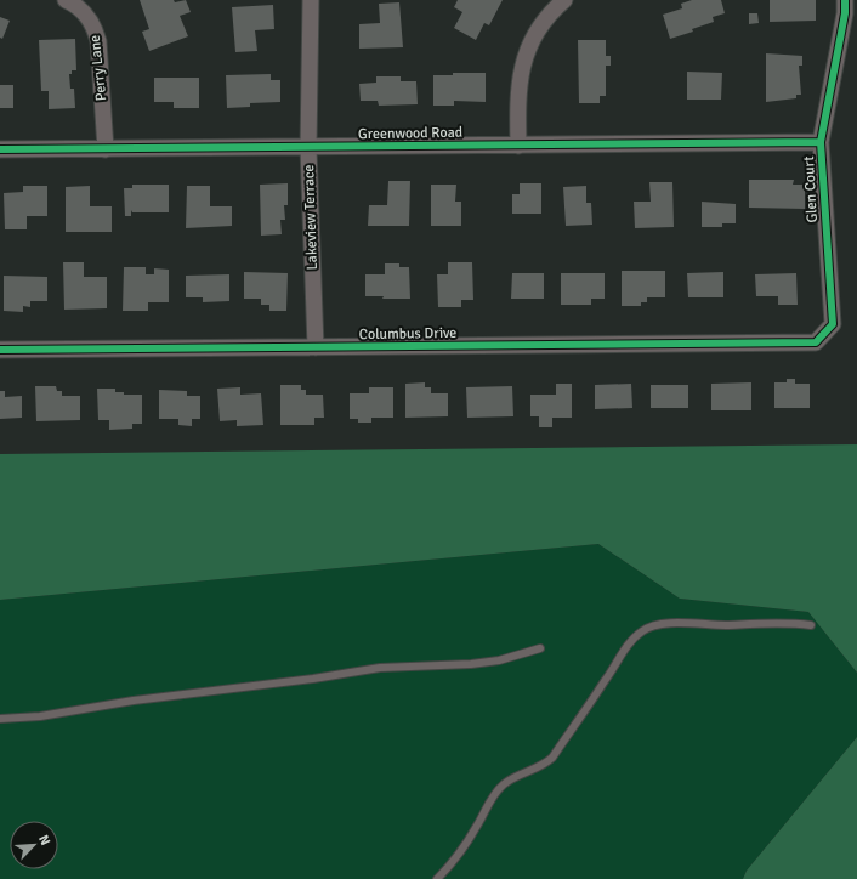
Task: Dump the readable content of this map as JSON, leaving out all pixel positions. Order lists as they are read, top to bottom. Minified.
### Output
{"streets":{"street":["Perry Lane","Greenwood Road","Glen Court","Lakeview Terrace","Columbus Drive"]},"crossings":[["Perry Lane","Greenwood Road"],["Greenwood Road","Glen Court"],["Greenwood Road","Lakeview Terrace"],["Glen Court","Columbus Drive"],["Lakeview Terrace","Columbus Drive"]],"north":"top right"}
